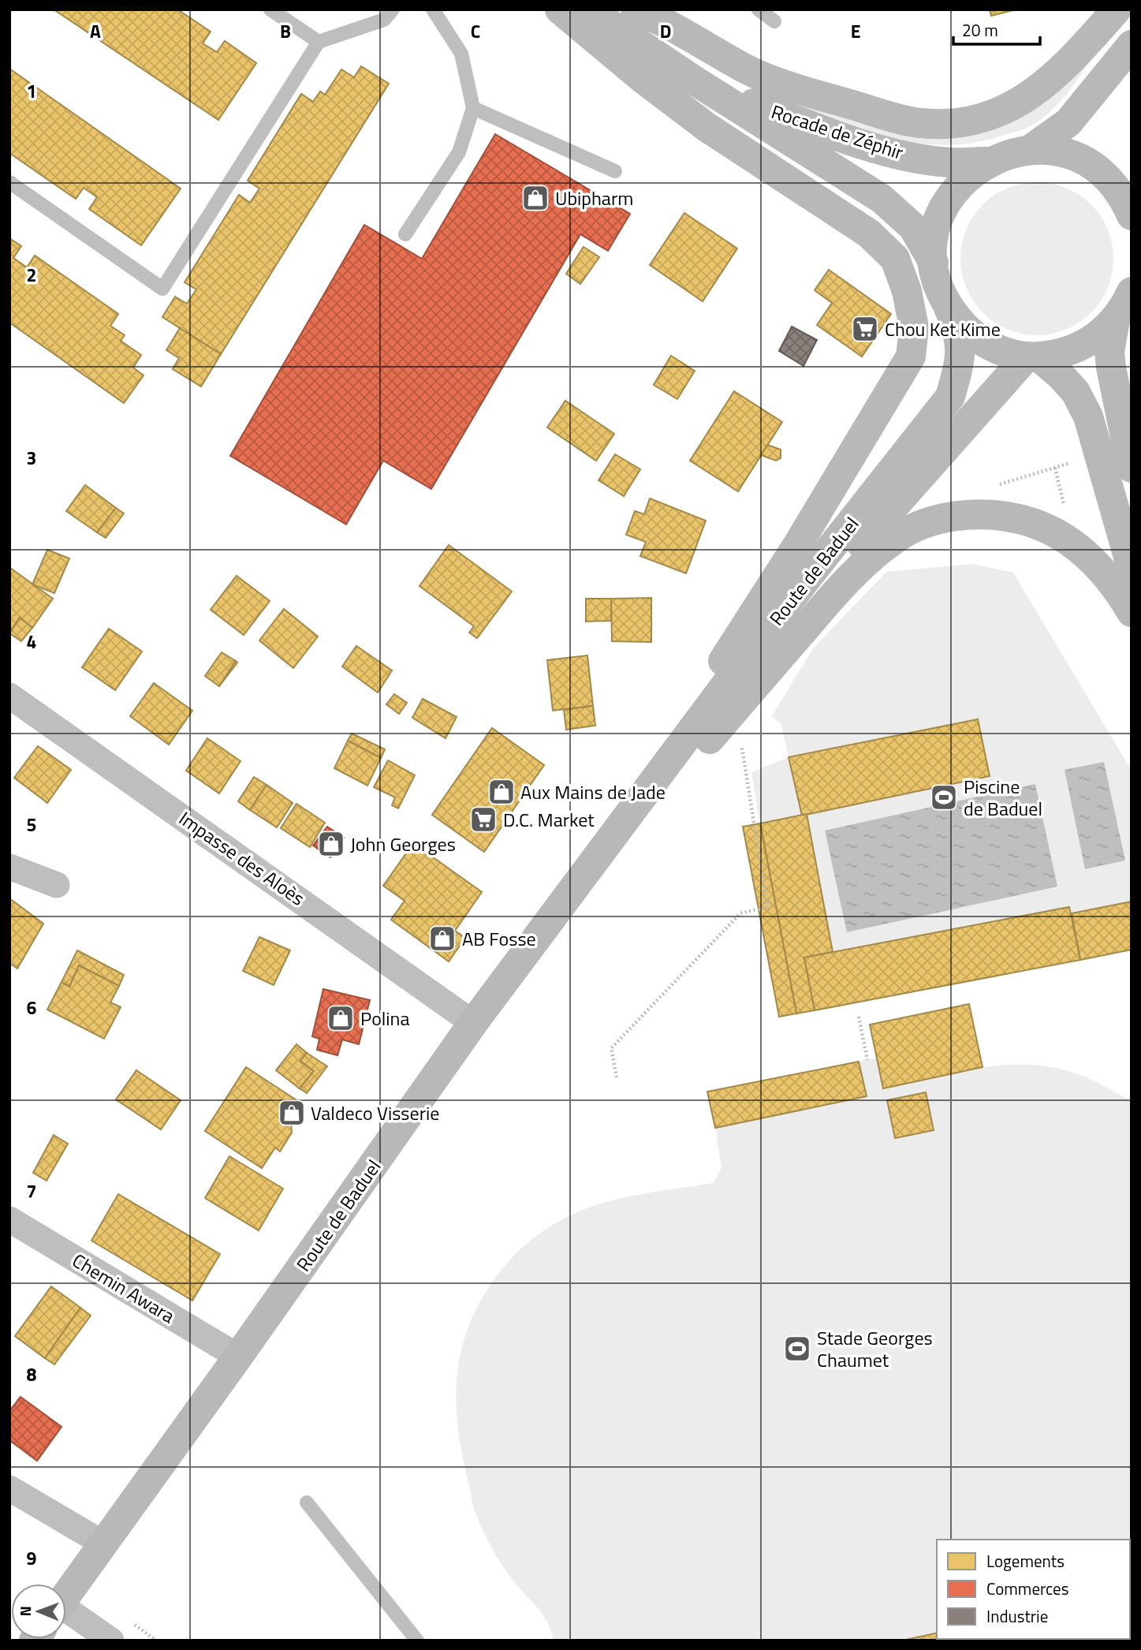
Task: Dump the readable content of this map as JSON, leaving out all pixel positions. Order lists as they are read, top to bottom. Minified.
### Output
{"streets":{"main road":["Rocade de Zéphir","Route de Baduel"],"street":["Impasse des Aloès","Chemin Awara"]},"crossings":[["Rocade de Zéphir","Route de Baduel"],["Route de Baduel","Impasse des Aloès"],["Route de Baduel","Chemin Awara"]],"places":{"shop":["Ubipharm","Aux Mains de Jade","John Georges","AB Fosse","Polina","Valdeco Visserie"],"supermarket":["Chou Ket Kime","D.C. Market"],"sports":["Piscine de Baduel","Stade Georges Chaumet"]},"legend":["Logements","Commerces","Industrie"],"scale_bar":"20 m","north":"left","grid":{"columns":["A","B","C","D","E"],"rows":["1","2","3","4","5","6","7","8","9"]}}
